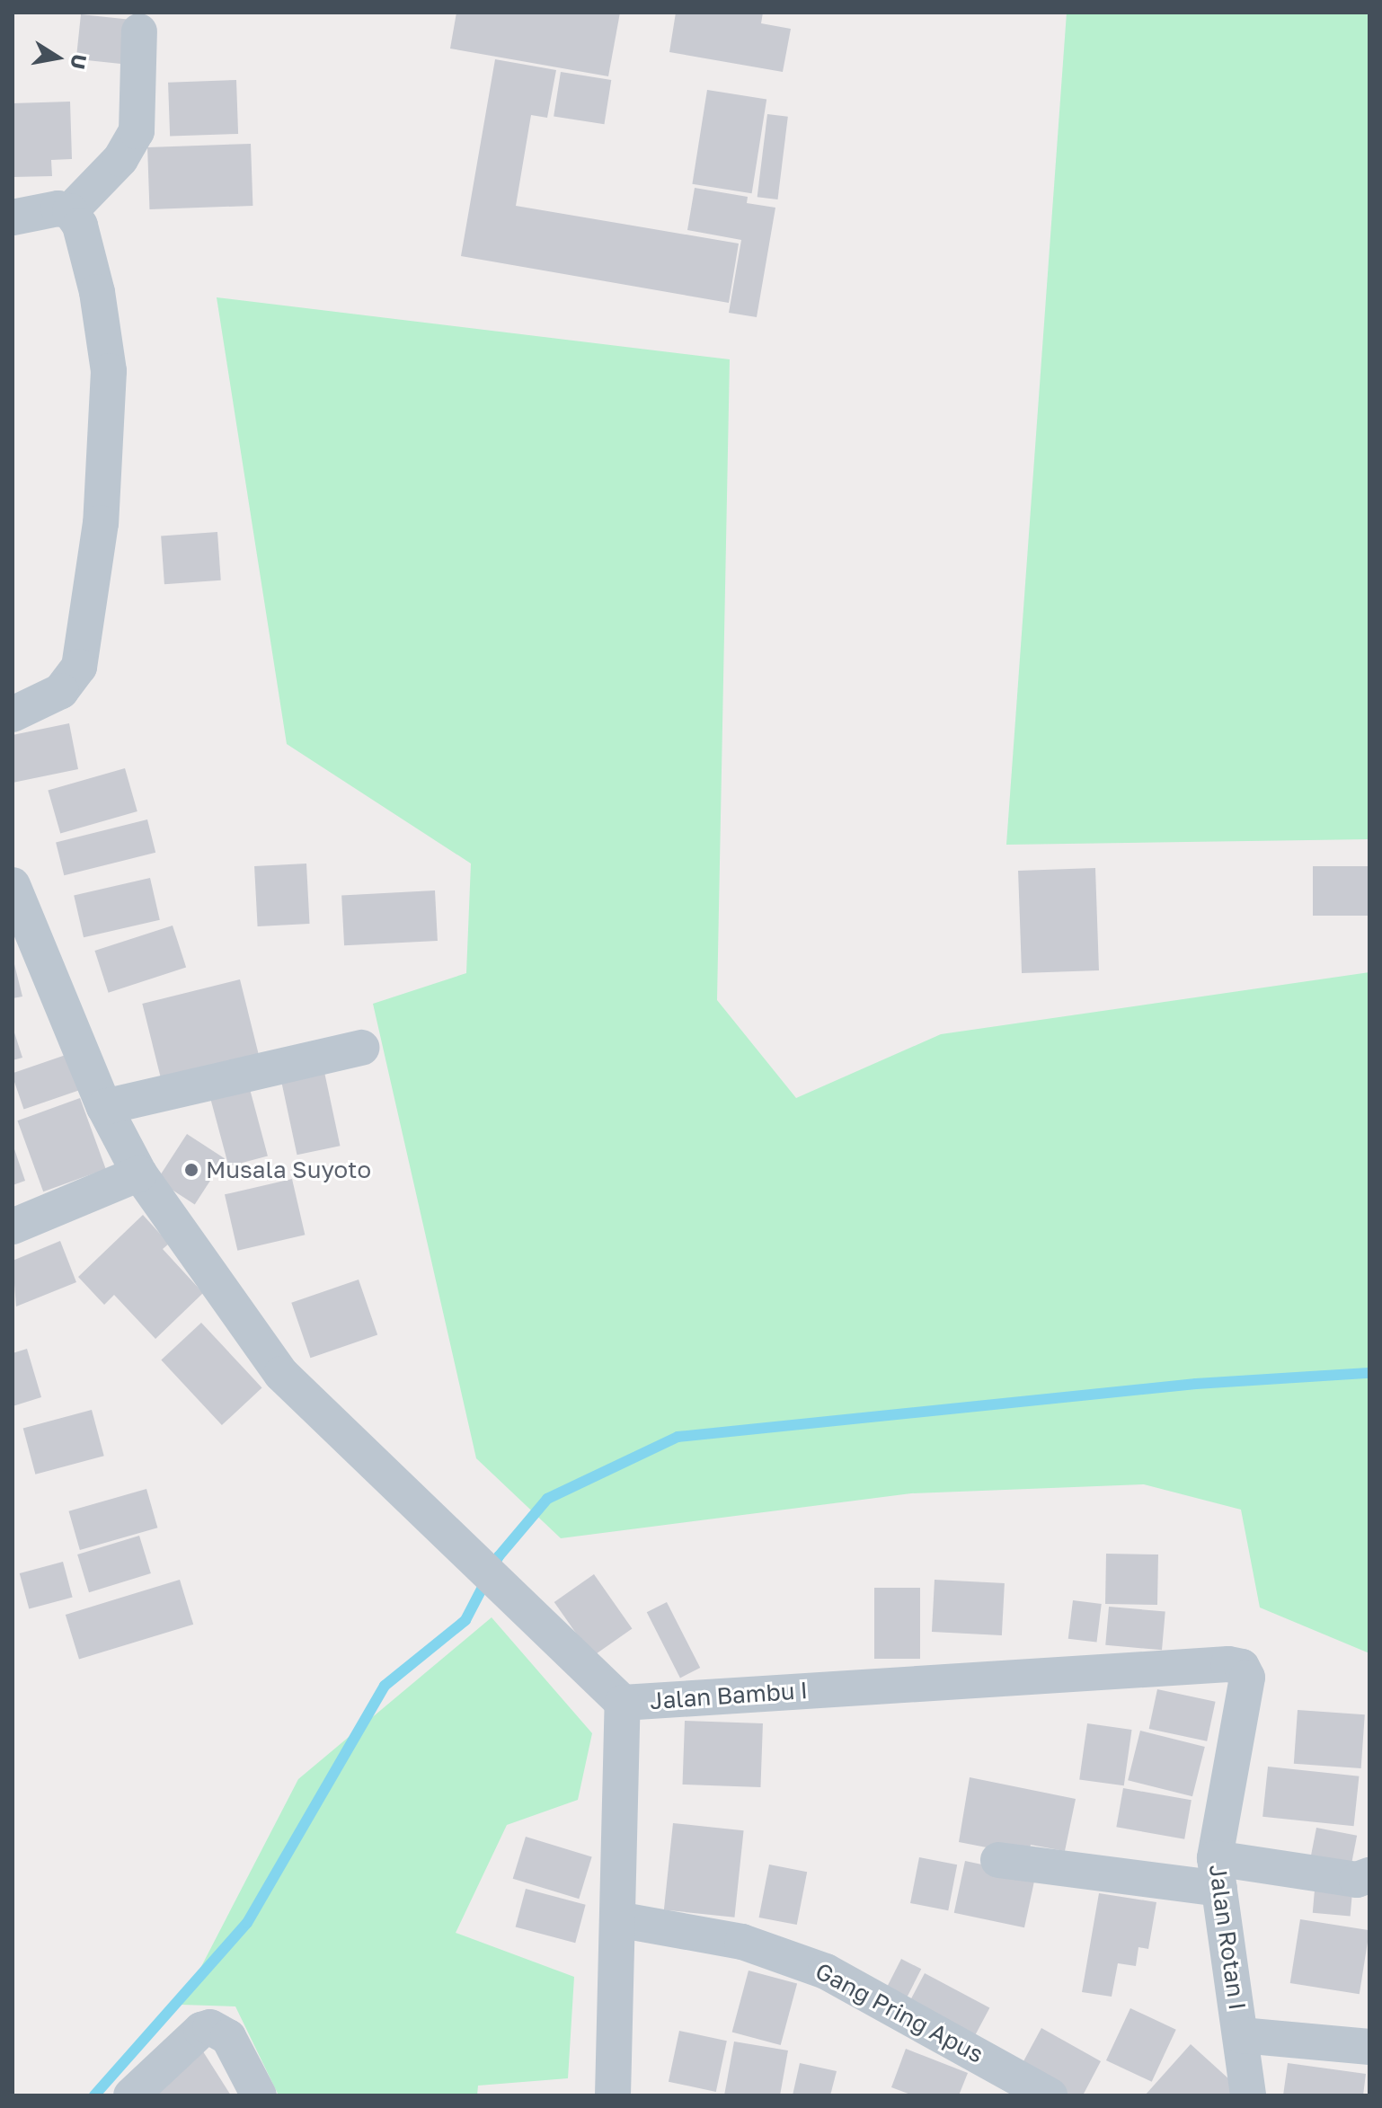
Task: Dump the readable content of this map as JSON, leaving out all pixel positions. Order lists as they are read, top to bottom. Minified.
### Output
{"streets":{"street":["Jalan Bambu I","Jalan Rotan I","Gang Pring Apus"]},"crossings":[["Jalan Bambu I","Jalan Rotan I"],["Jalan Bambu I","Gang Pring Apus"]],"places":["Musala Suyoto"],"north":"right"}
